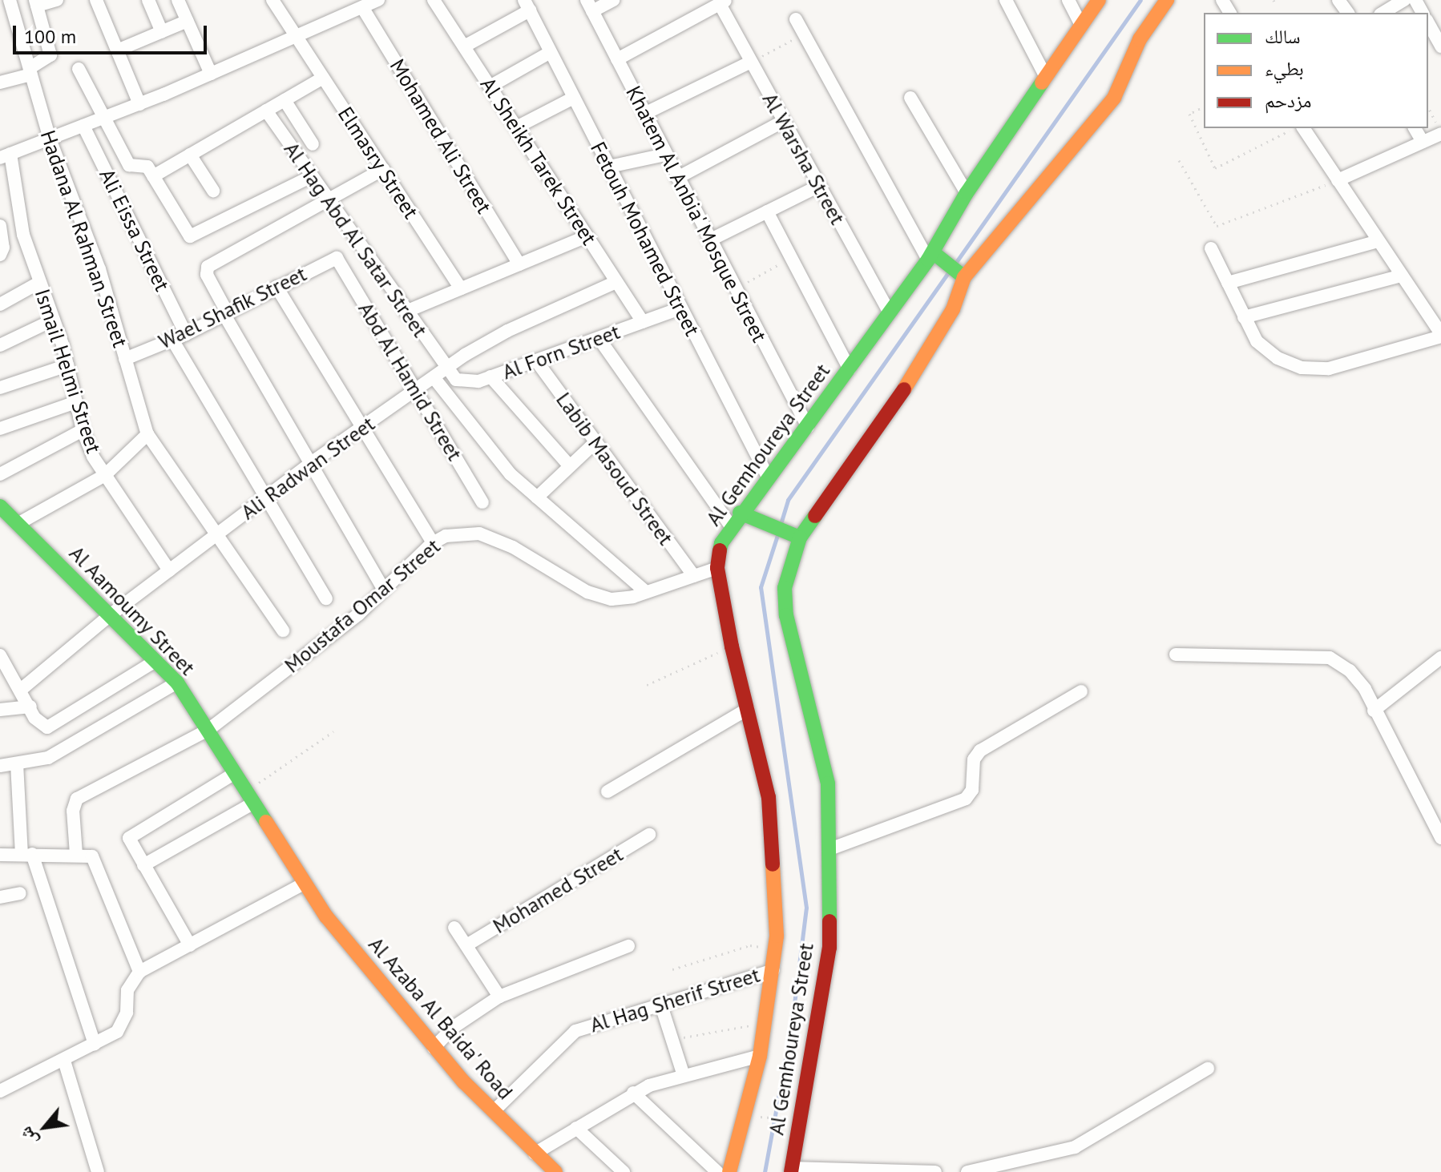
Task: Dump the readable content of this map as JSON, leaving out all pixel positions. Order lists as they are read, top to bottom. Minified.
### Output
{"streets":{"street":["Mohamed Ali Street","Al Warsha Street","Al Sheikh Tarek Street","Elmasry Street","Khatem Al Anbia' Mosque Street","Ali Eissa Street","Hadana Al Rahman Street","Fetouh Mohamed Street","Al Hag Abd Al Satar Street","Wael Shafik Street","Al Forn Street","Ismail Helmi Street","Abd Al Hamid Street","Al Gemhoureya Street","Ali Radwan Street","Labib Masoud Street","Moustafa Omar Street","Al Aamoumy Street","Mohamed Street","Al Hag Sherif Street","Al Azaba Al Baida' Road"]},"crossings":[["Mohamed Ali Street","Abd Al Hamid Street"],["Al Warsha Street","Al Gemhoureya Street"],["Al Sheikh Tarek Street","Al Forn Street"],["Al Sheikh Tarek Street","Abd Al Hamid Street"],["Al Sheikh Tarek Street","Ali Radwan Street"],["Elmasry Street","Abd Al Hamid Street"],["Khatem Al Anbia' Mosque Street","Al Gemhoureya Street"],["Ali Eissa Street","Wael Shafik Street"],["Hadana Al Rahman Street","Wael Shafik Street"],["Hadana Al Rahman Street","Ali Radwan Street"],["Fetouh Mohamed Street","Al Forn Street"],["Fetouh Mohamed Street","Al Gemhoureya Street"],["Al Hag Abd Al Satar Street","Al Forn Street"],["Al Hag Abd Al Satar Street","Abd Al Hamid Street"],["Al Hag Abd Al Satar Street","Ali Radwan Street"],["Al Hag Abd Al Satar Street","Moustafa Omar Street"],["Wael Shafik Street","Abd Al Hamid Street"],["Al Forn Street","Ali Radwan Street"],["Al Forn Street","Labib Masoud Street"],["Ismail Helmi Street","Ali Radwan Street"],["Abd Al Hamid Street","Ali Radwan Street"],["Al Gemhoureya Street","Moustafa Omar Street"],["Al Gemhoureya Street","Al Hag Sherif Street"],["Ali Radwan Street","Al Aamoumy Street"],["Labib Masoud Street","Moustafa Omar Street"],["Moustafa Omar Street","Al Aamoumy Street"],["Al Aamoumy Street","Al Azaba Al Baida' Road"],["Al Hag Sherif Street","Al Azaba Al Baida' Road"]],"legend":["سالك","بطيء","مزدحم"],"scale_bar":"100 m","north":"bottom left"}
